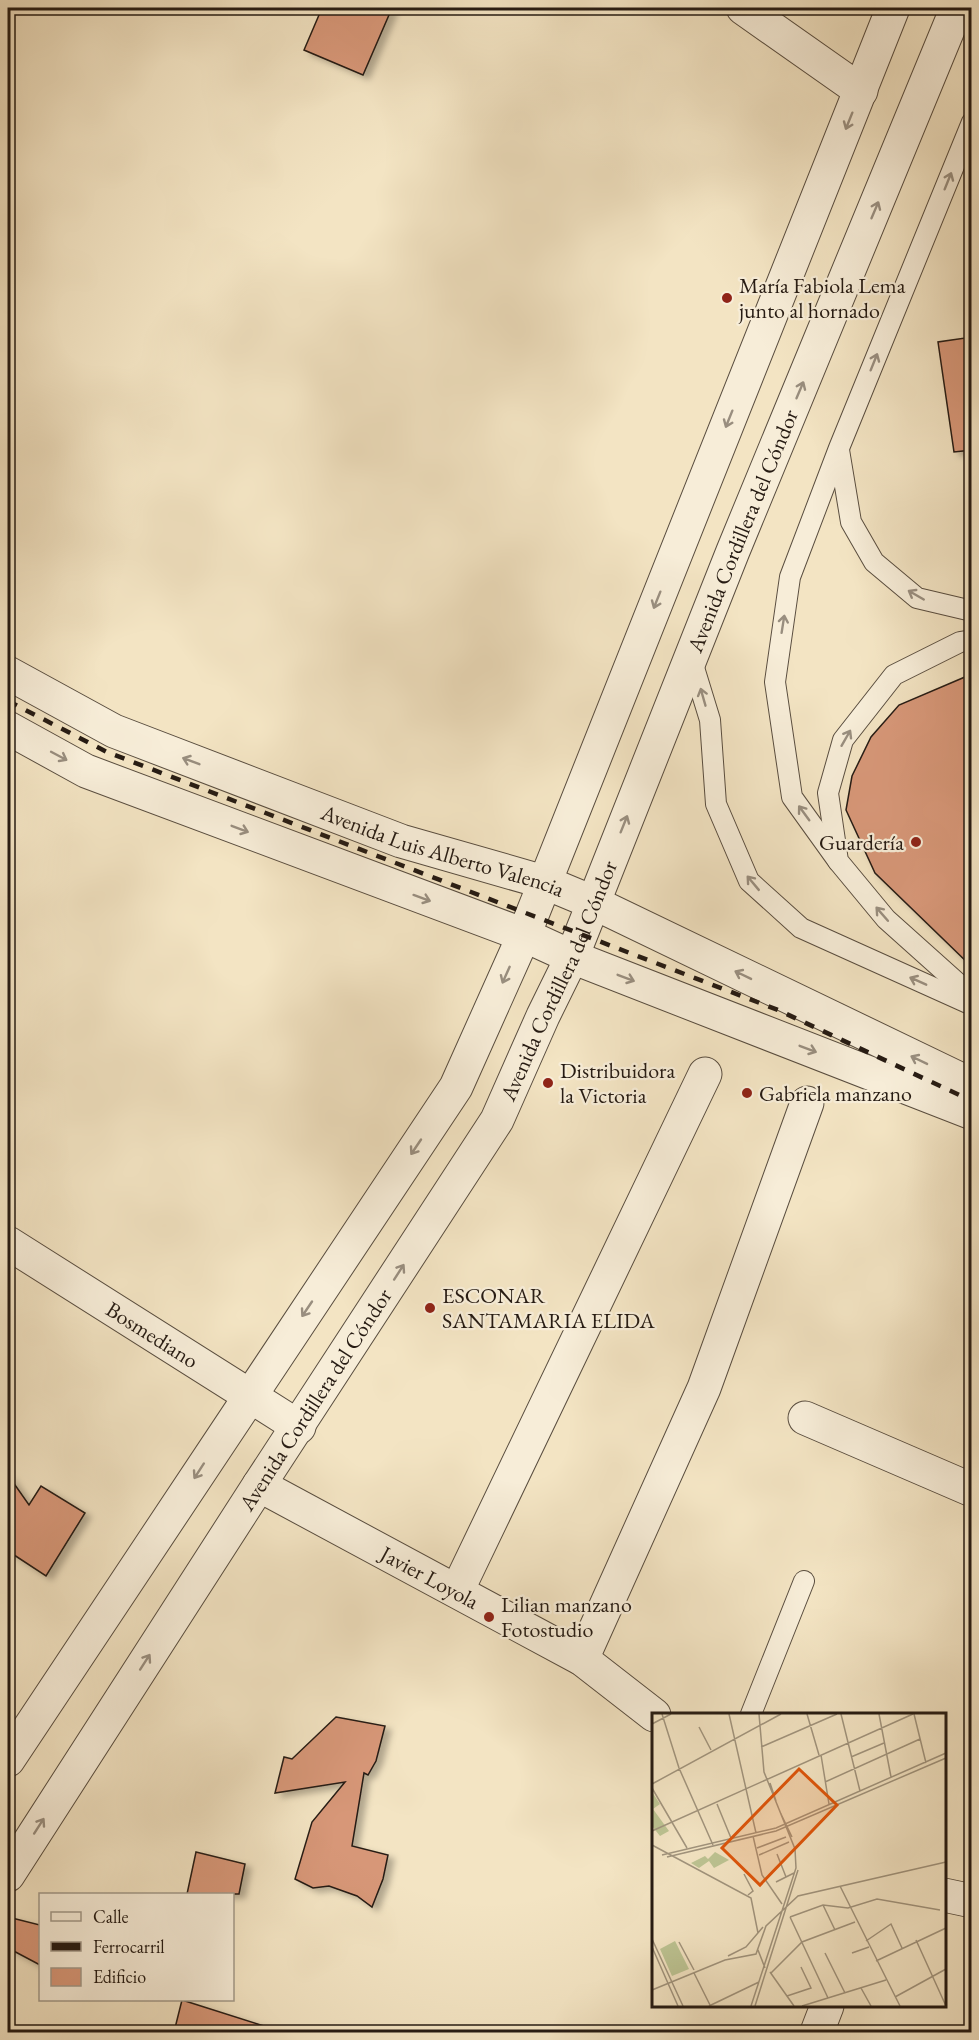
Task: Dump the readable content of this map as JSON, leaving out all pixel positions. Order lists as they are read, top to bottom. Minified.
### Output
{"streets":{"street":["Avenida Cordillera del Cóndor","Avenida Luis Alberto Valencia","Bosmediano","Javier Loyola"]},"crossings":[["Avenida Cordillera del Cóndor","Avenida Luis Alberto Valencia"],["Avenida Cordillera del Cóndor","Bosmediano"],["Avenida Cordillera del Cóndor","Javier Loyola"]],"places":["María Fabiola Lema junto al hornado","Guardería","Distribuidora la Victoria","Gabriela manzano","ESCONAR SANTAMARIA ELIDA","Lilian manzano Fotostudio"],"legend":["Calle","Ferrocarril","Edificio"]}
